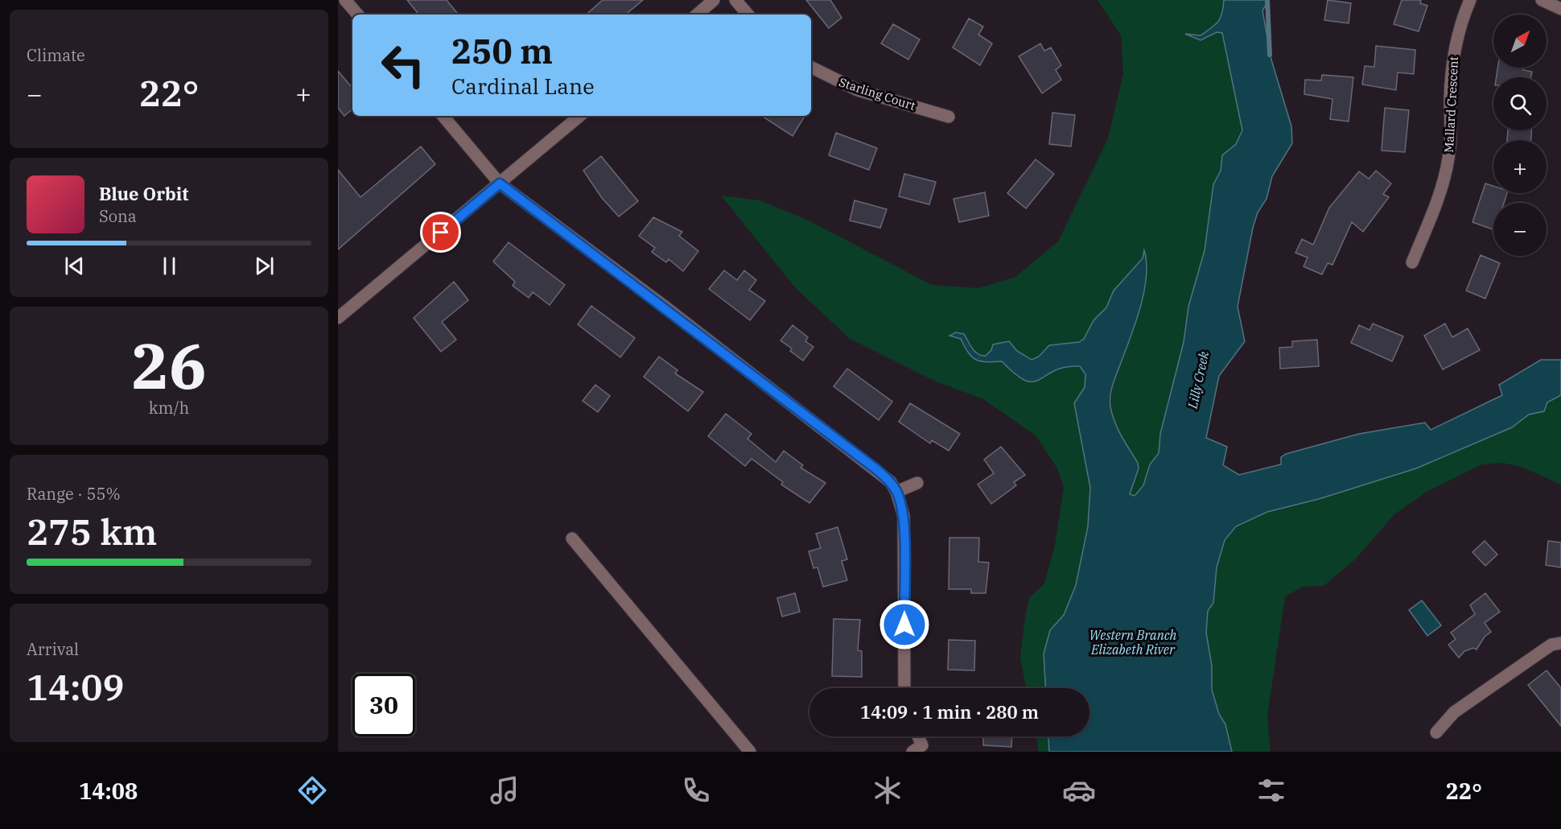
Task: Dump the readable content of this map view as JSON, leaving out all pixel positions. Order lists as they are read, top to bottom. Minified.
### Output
{"streets":{"street":["Starling Court","Mallard Crescent"]},"water":["Lilly Creek","Western Branch Elizabeth River"],"north":"top right","page":{"tile":["Climate",["26","km/h"],["Range · 55%","275 km"],["Arrival","14:09"]],"map_buttons":["+","−"],"turn":["250 m","Cardinal Lane"],"heat":["−","22°","+"],"song":["Blue Orbit","Sona"],"limit":"30","trip":"14:09 · 1 min · 280 m","tabs":["14:08","22°"]}}
